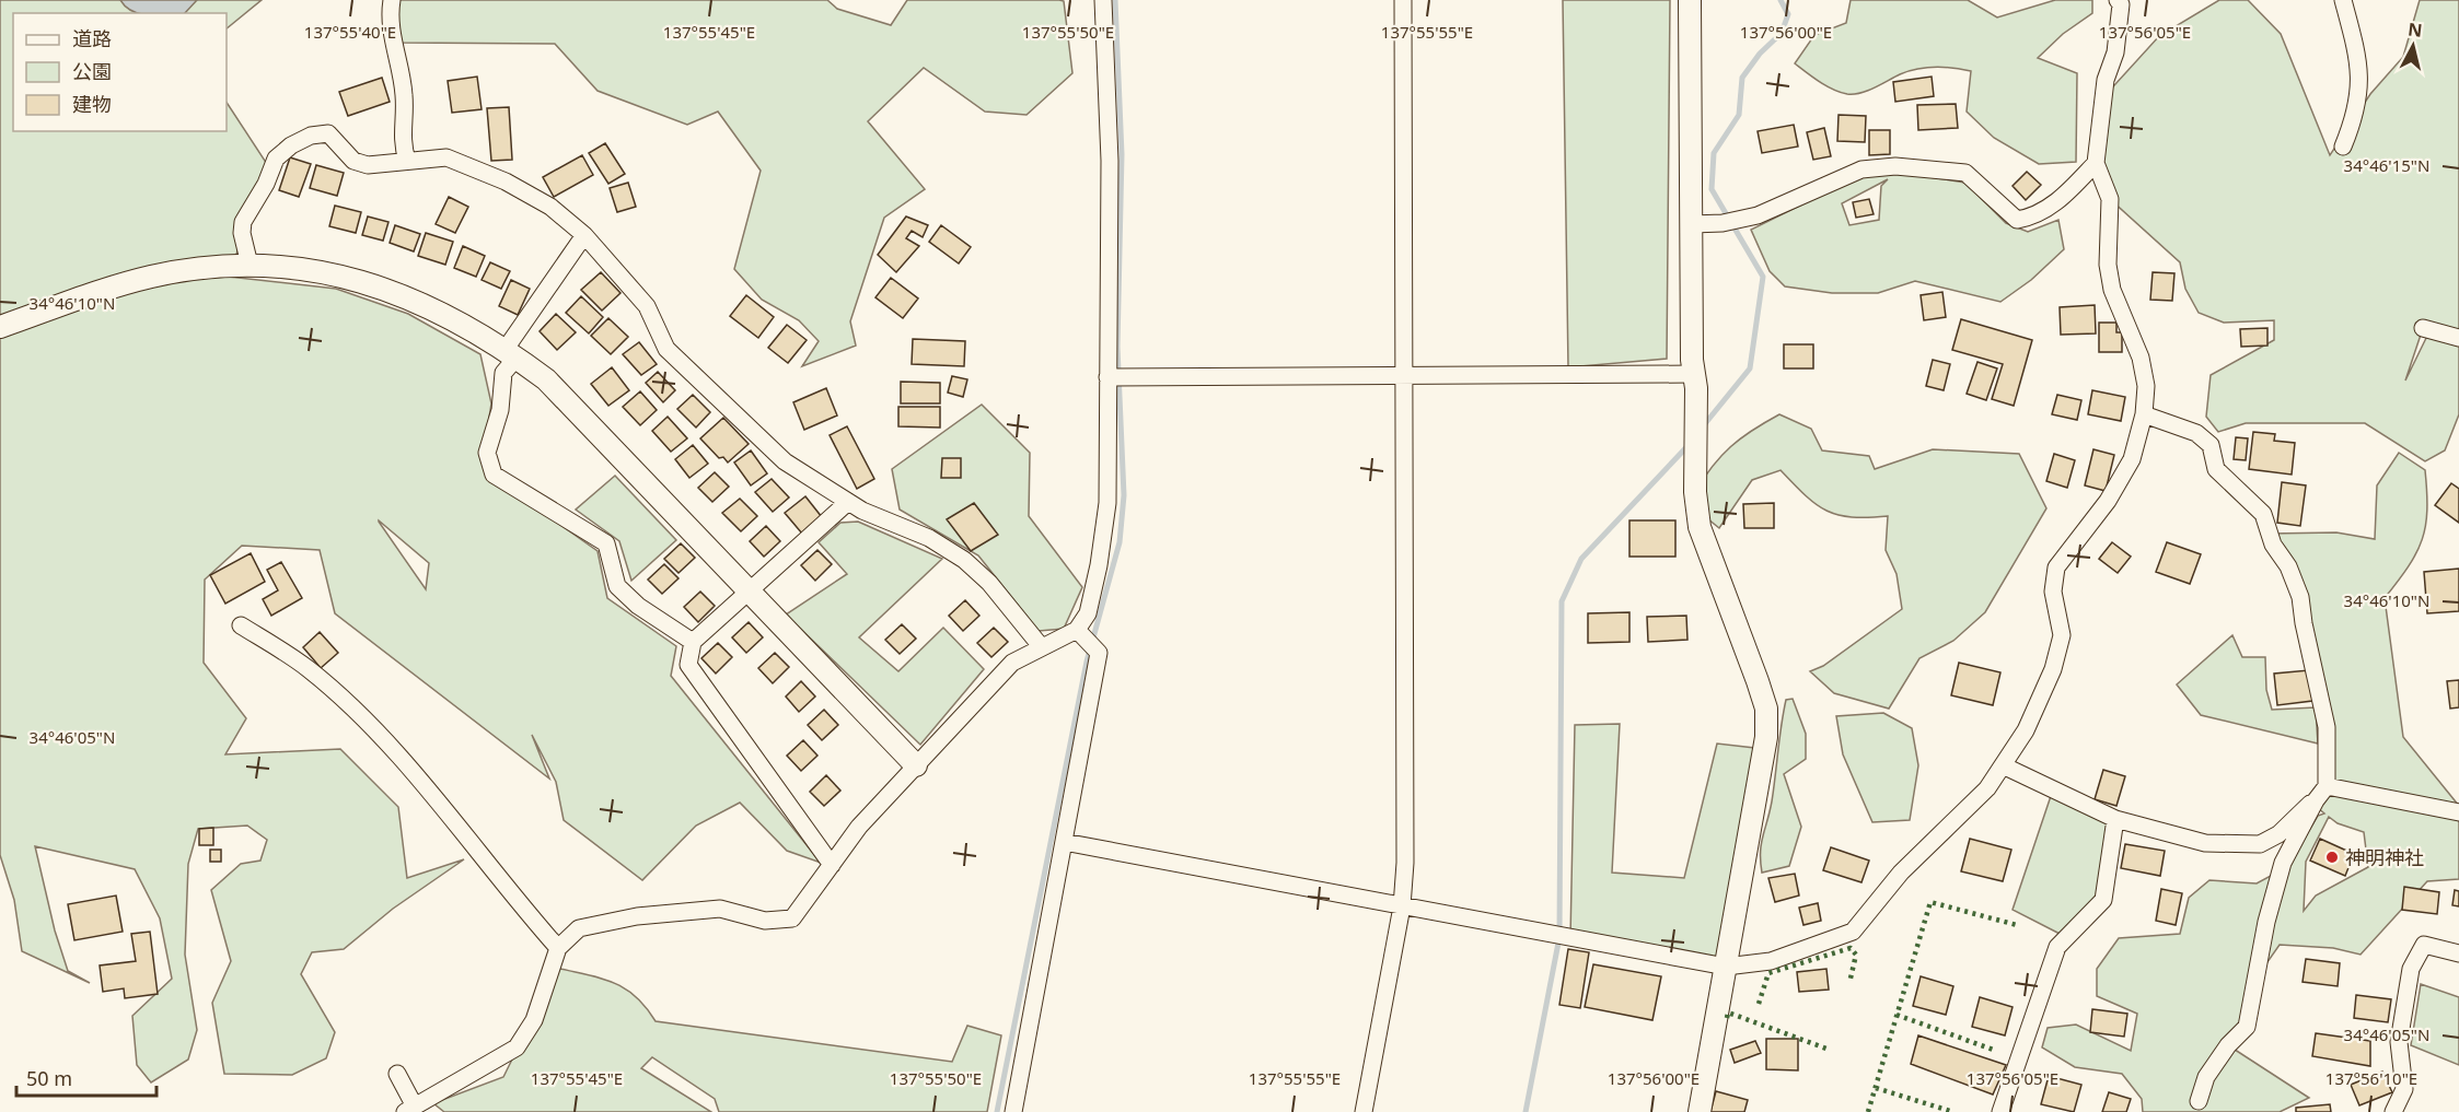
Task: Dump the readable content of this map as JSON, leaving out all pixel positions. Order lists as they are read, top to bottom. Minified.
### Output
{"places":["神明神社"],"legend":["道路","公園","建物"],"scale_bar":"50 m","north":"top","coordinates":["137°55'40\"E","137°55'45\"E","137°55'50\"E","137°55'55\"E","137°56'00\"E","137°56'05\"E","34°46'15\"N","34°46'10\"N","34°46'05\"N","137°56'10\"E"]}
